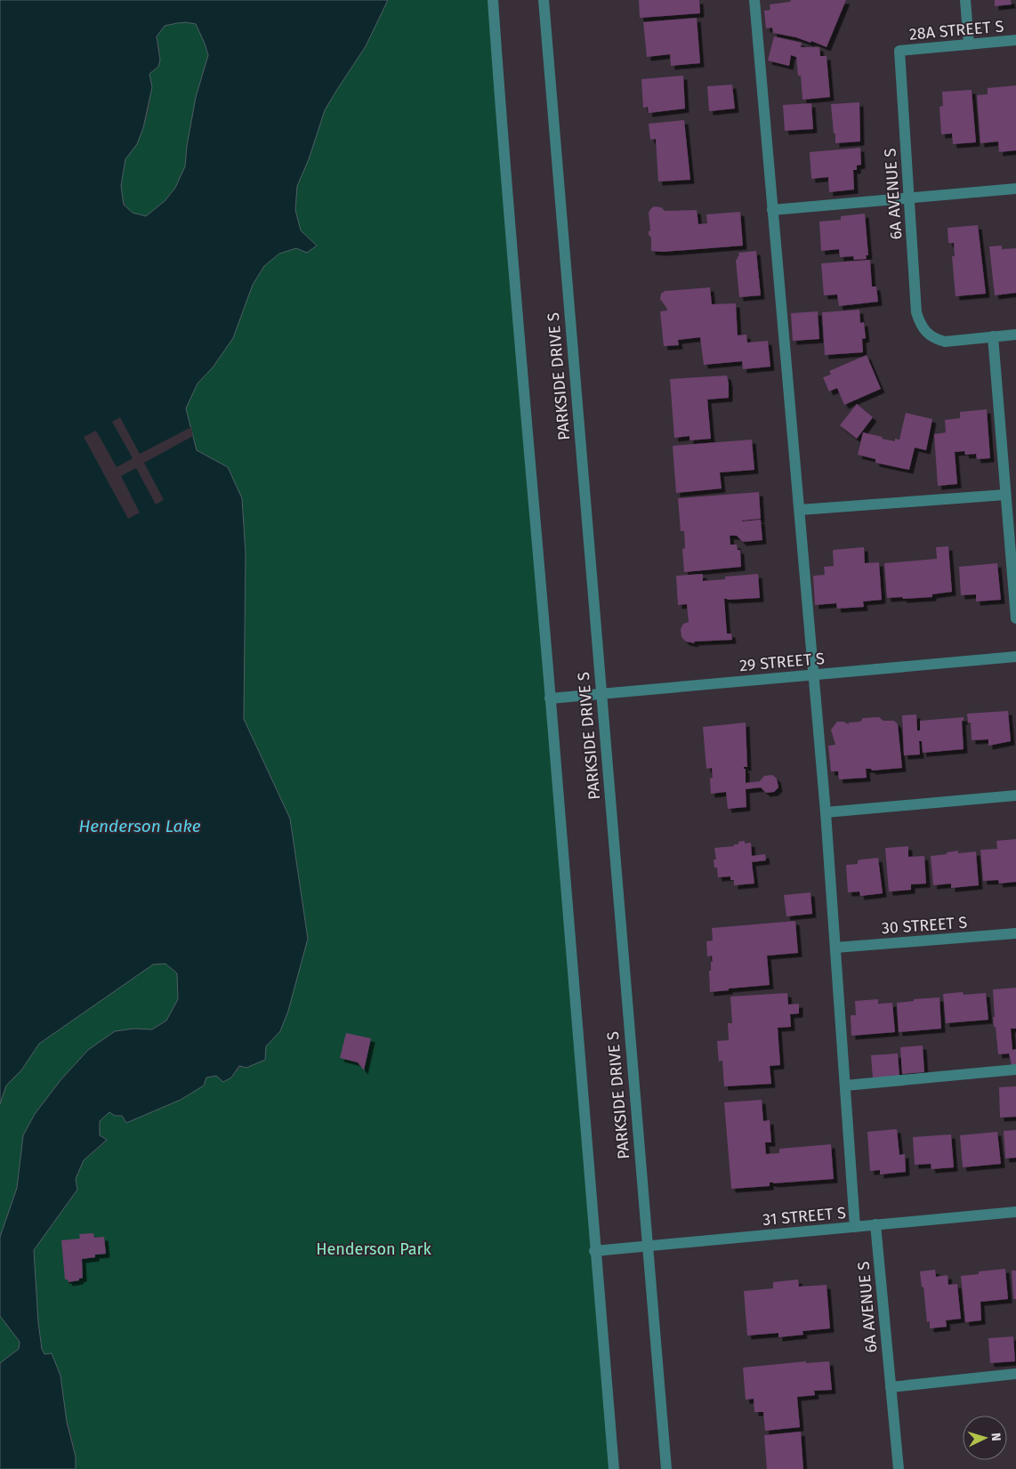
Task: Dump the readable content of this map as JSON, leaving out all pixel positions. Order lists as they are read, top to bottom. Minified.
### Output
{"streets":{"street":["28A STREET S","6A AVENUE S","PARKSIDE DRIVE S","29 STREET S","30 STREET S","31 STREET S"]},"crossings":[["28A STREET S","6A AVENUE S"],["6A AVENUE S","31 STREET S"],["PARKSIDE DRIVE S","29 STREET S"],["PARKSIDE DRIVE S","31 STREET S"]],"water":["Henderson Lake"],"parks":["Henderson Park"],"north":"right"}
